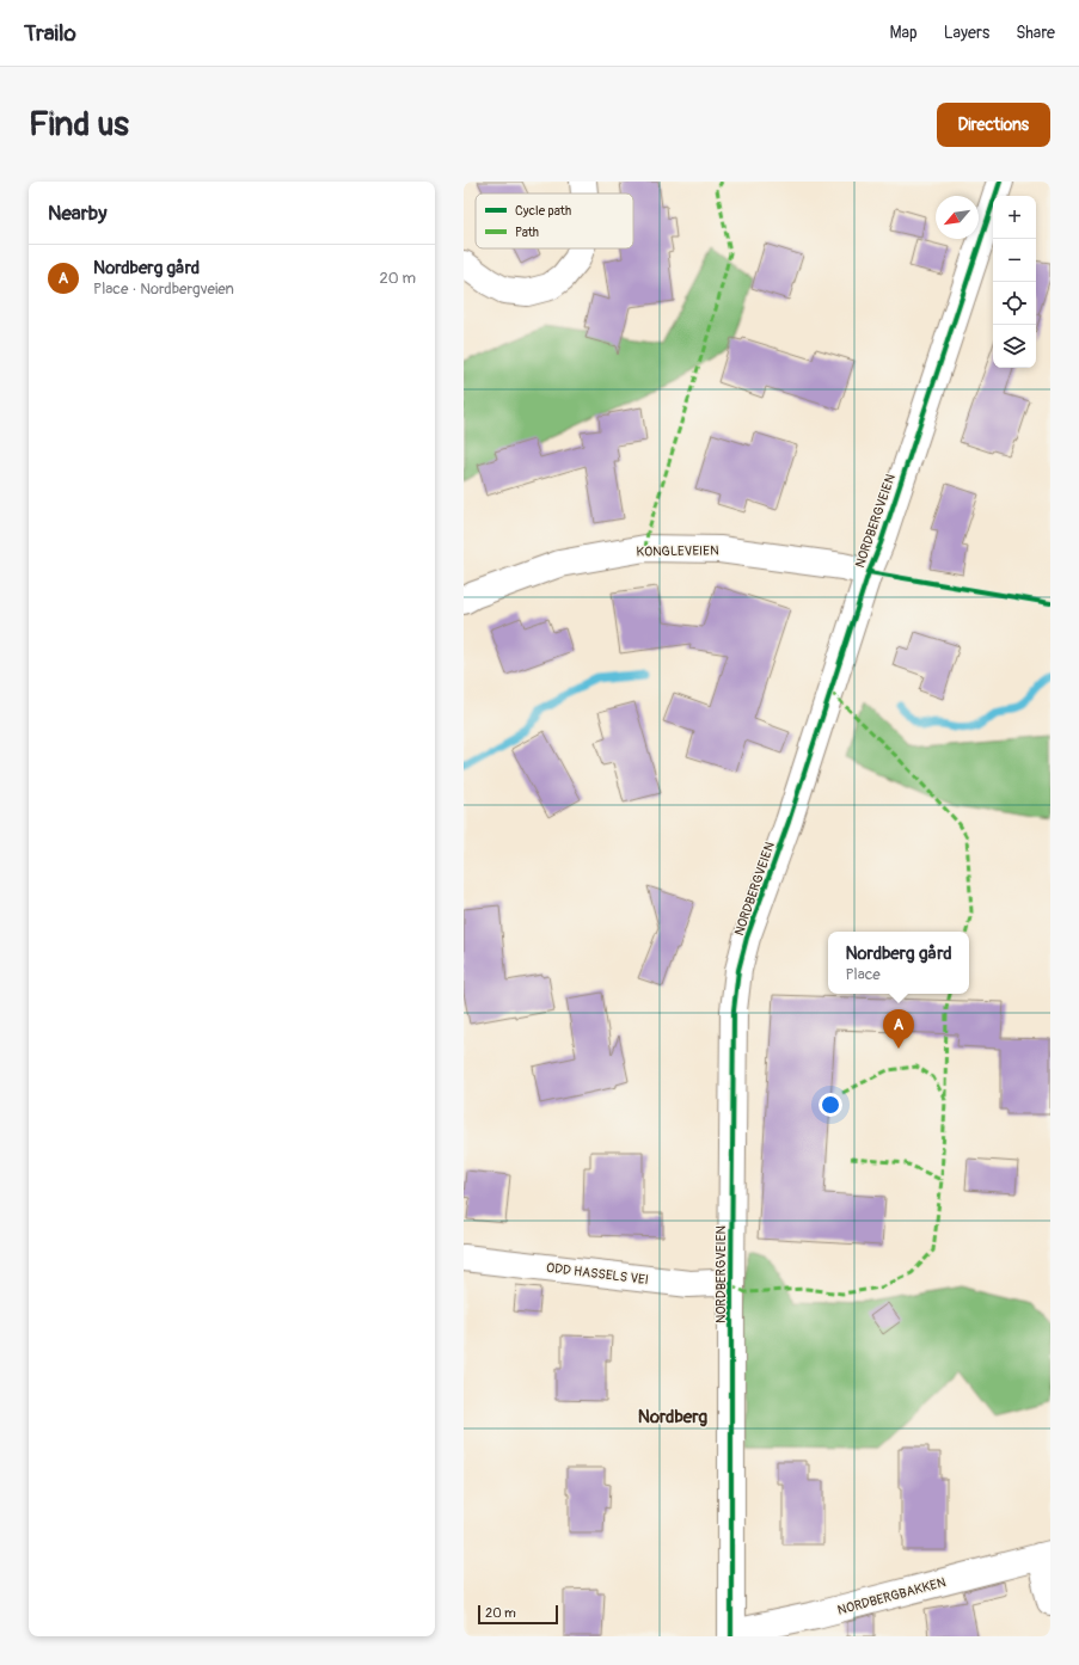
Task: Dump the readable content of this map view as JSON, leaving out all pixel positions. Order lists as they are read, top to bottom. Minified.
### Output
{"streets":{"street":["NORDBERGVEIEN","KONGLEVEIEN","ODD HASSELS VEI","NORDBERGBAKKEN"]},"crossings":[["NORDBERGVEIEN","KONGLEVEIEN"],["NORDBERGVEIEN","ODD HASSELS VEI"],["NORDBERGVEIEN","NORDBERGBAKKEN"]],"districts":["Nordberg"],"legend":["Cycle path","Path"],"scale_bar":"20 m","north":"bottom left","page":{"header":"Trailo","nav":["Map","Layers","Share"],"buttons":"Directions","title":"Find us","heading":"Nearby","map_buttons":["+","−"],"list":[{"mark":"A","name":"Nordberg gård","note":"Place · Nordbergveien","value":"20 m"}],"popup":["Nordberg gård","Place"],"pins":"A","scale":"20 m"}}
